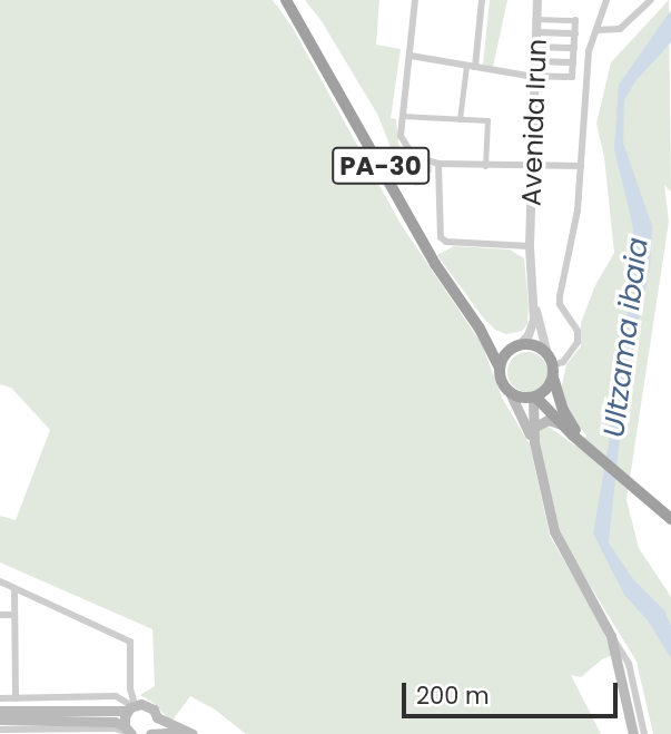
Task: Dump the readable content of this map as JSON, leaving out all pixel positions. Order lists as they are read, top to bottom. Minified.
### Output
{"streets":{"highway":["PA-30"],"street":["Avenida Irun"]},"water":["Ultzama ibaia"],"scale_bar":"200 m"}
